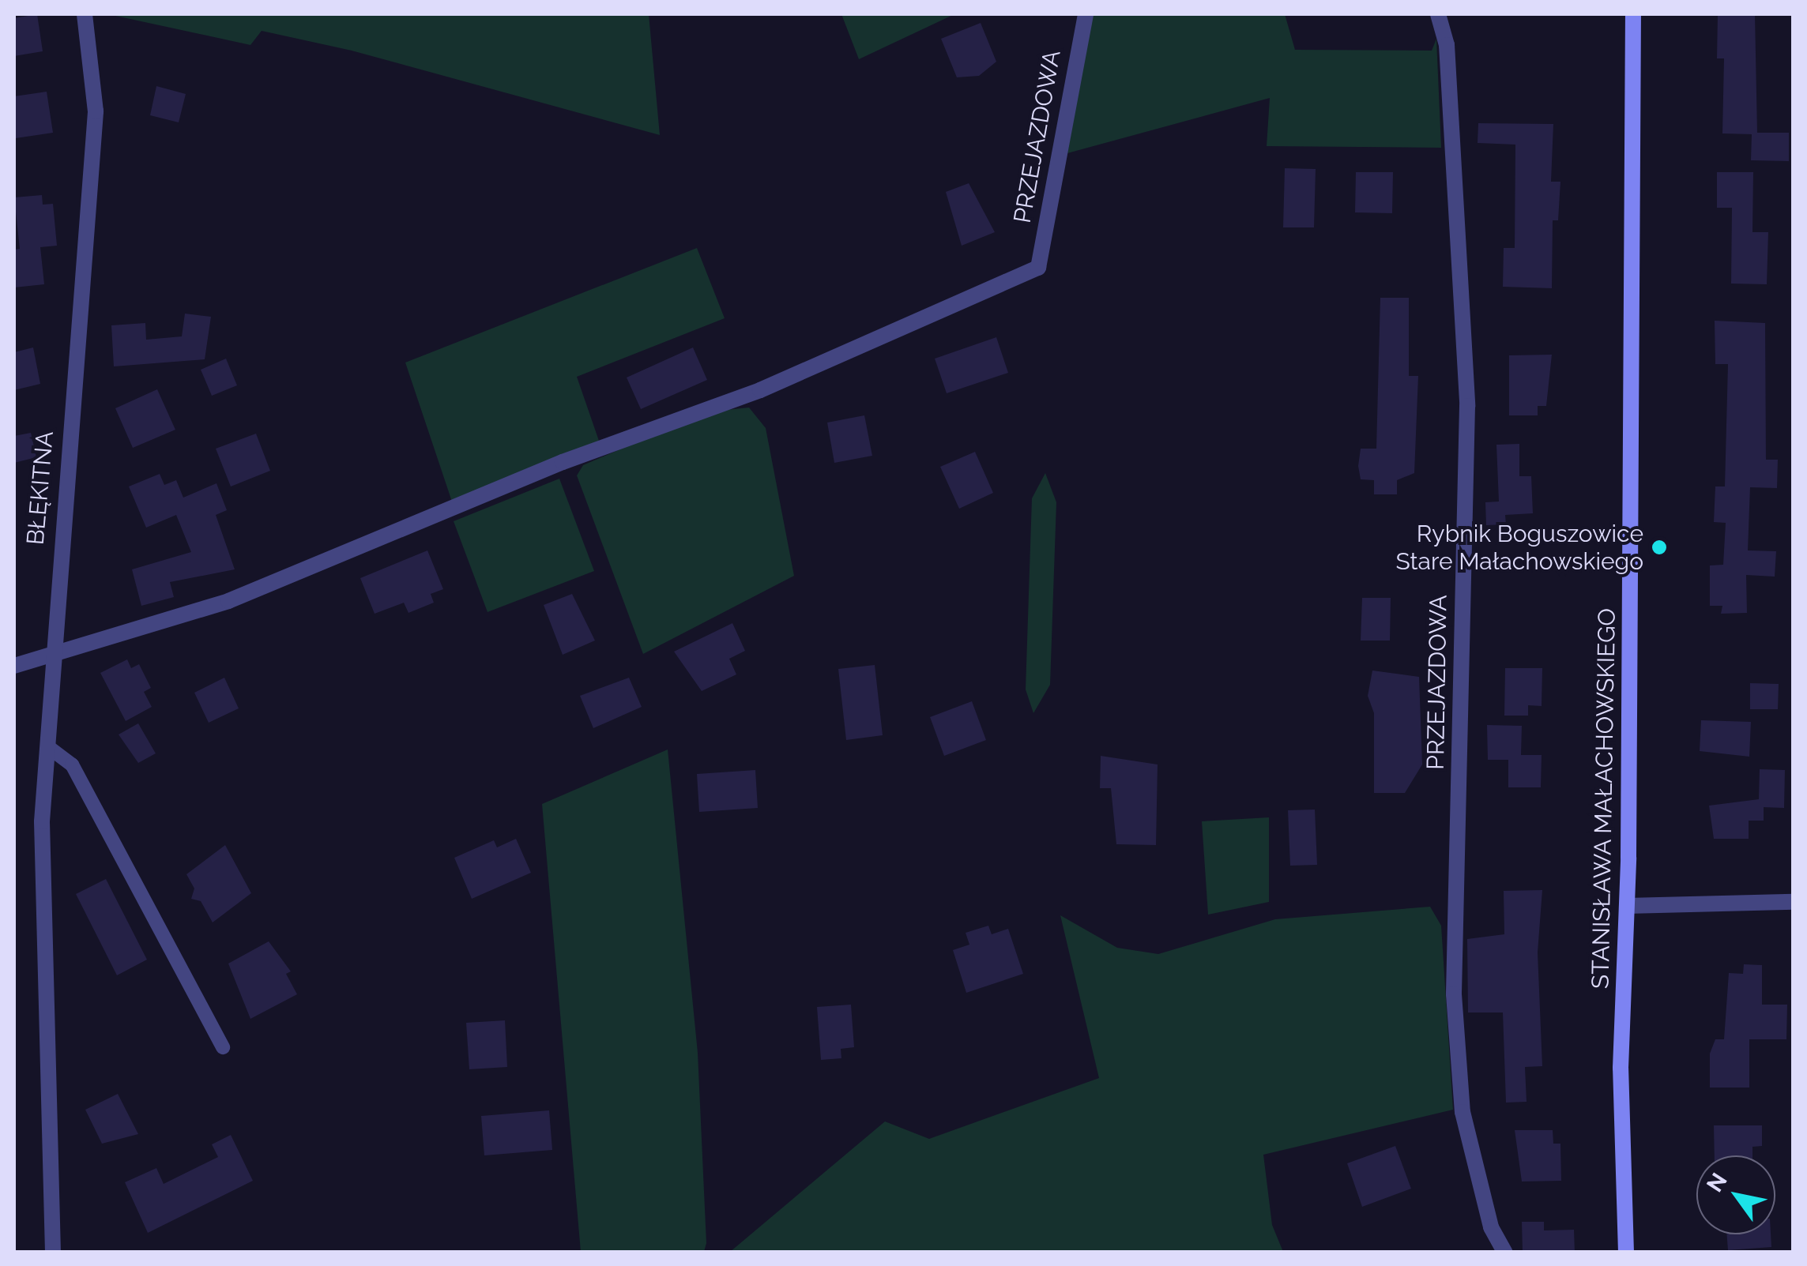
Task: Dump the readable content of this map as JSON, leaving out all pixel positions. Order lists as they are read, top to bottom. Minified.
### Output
{"streets":{"street":["PRZEJAZDOWA","BŁĘKITNA","STANISŁAWA MAŁACHOWSKIEGO"]},"crossings":[["PRZEJAZDOWA","BŁĘKITNA"]],"places":["Rybnik Boguszowice Stare Małachowskiego"],"north":"top left"}
